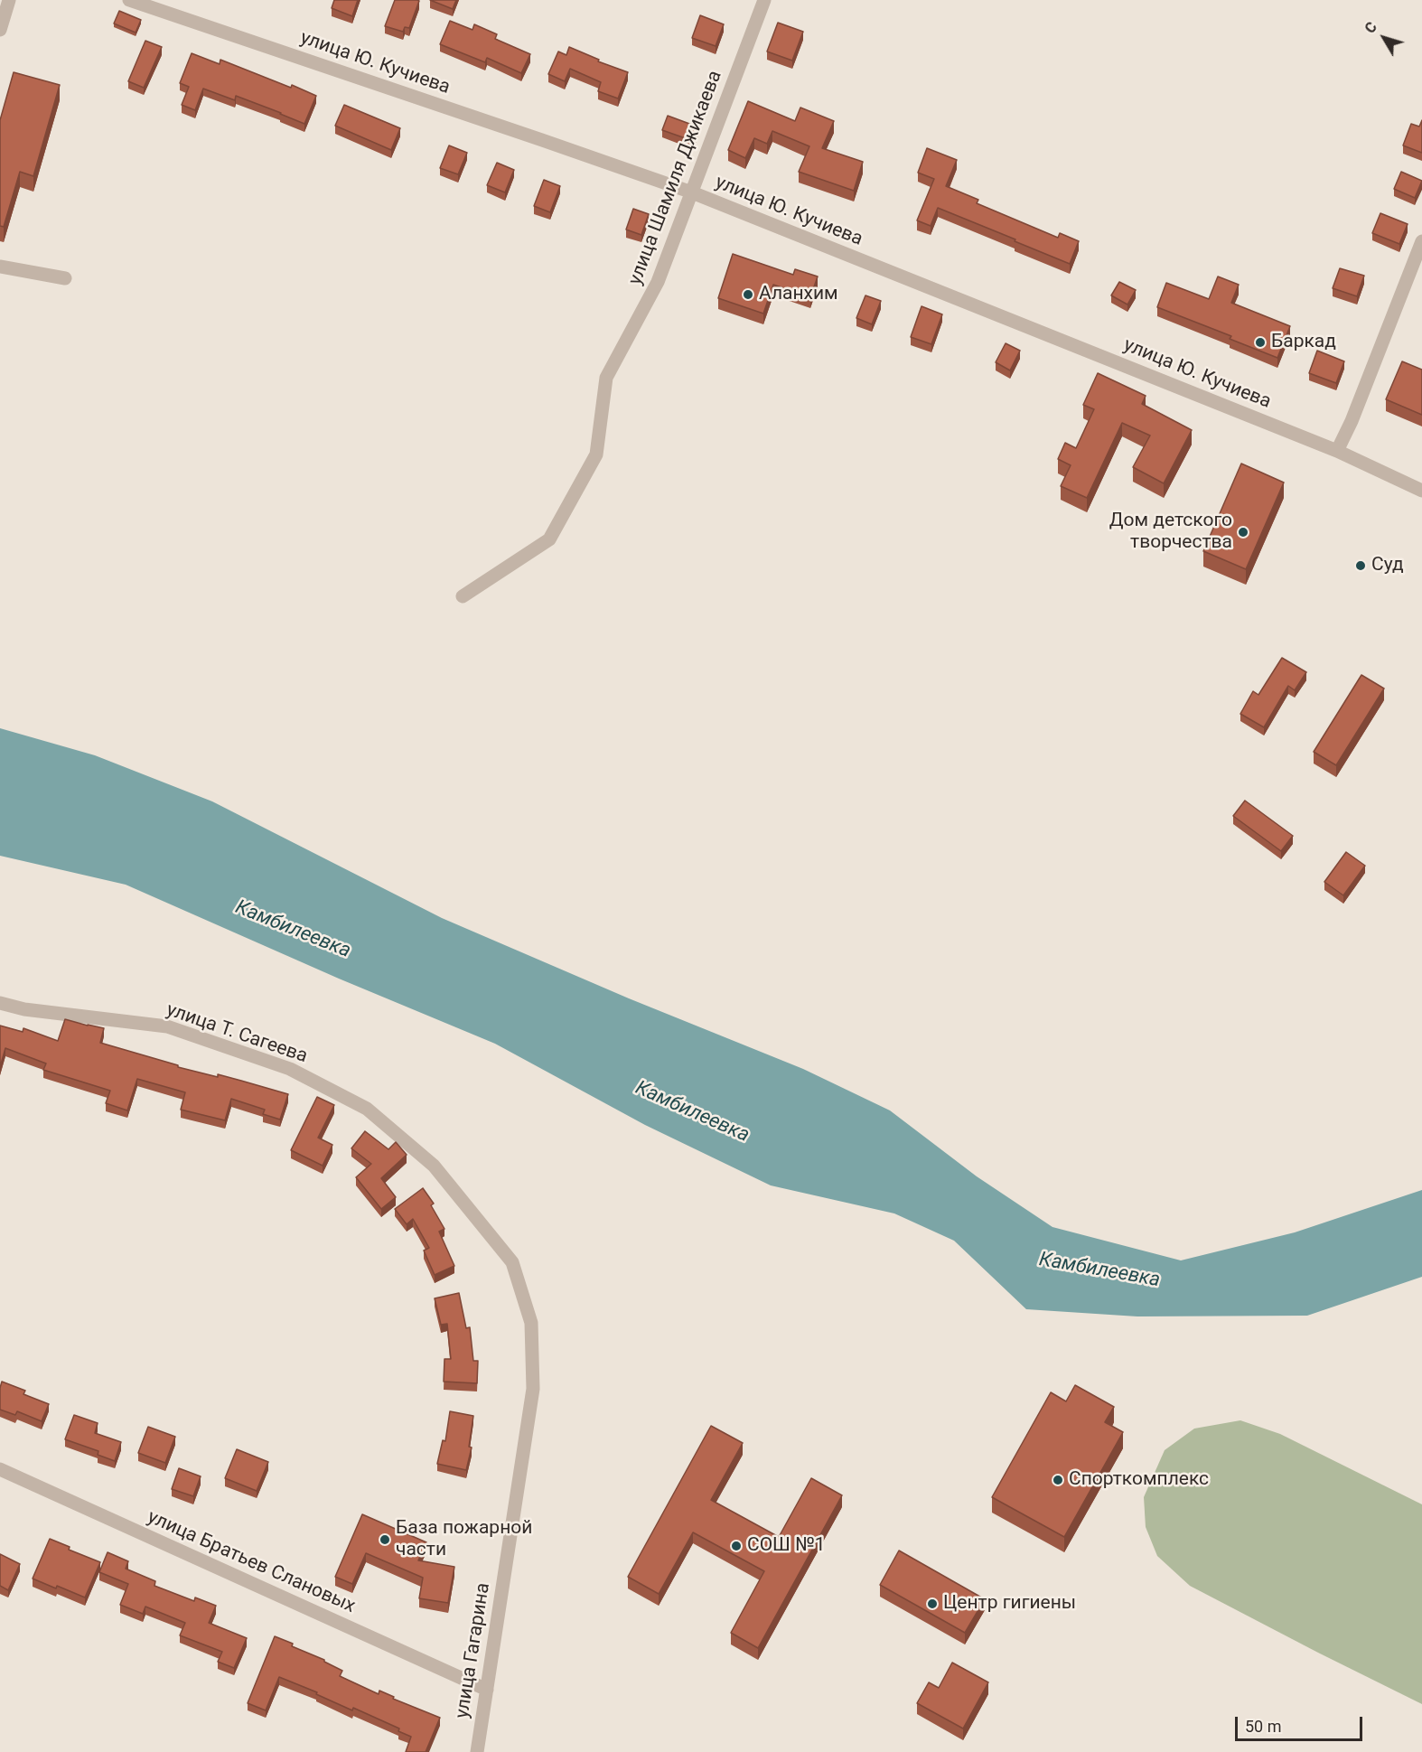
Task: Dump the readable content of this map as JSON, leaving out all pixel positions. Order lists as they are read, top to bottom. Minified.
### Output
{"streets":{"street":["улица Ю. Кучиева","улица Шамиля Джикаева","улица Т. Сагеева","улица Братьев Слановых","улица Гагарина"]},"crossings":[["улица Ю. Кучиева","улица Шамиля Джикаева"],["улица Т. Сагеева","улица Гагарина"],["улица Братьев Слановых","улица Гагарина"]],"water":["Камбилеевка"],"places":["Аланхим","Баркад","Дом детского творчества","Суд","Спорткомплекс","База пожарной части","СОШ №1","Центр гигиены"],"scale_bar":"50 m","north":"top left"}
